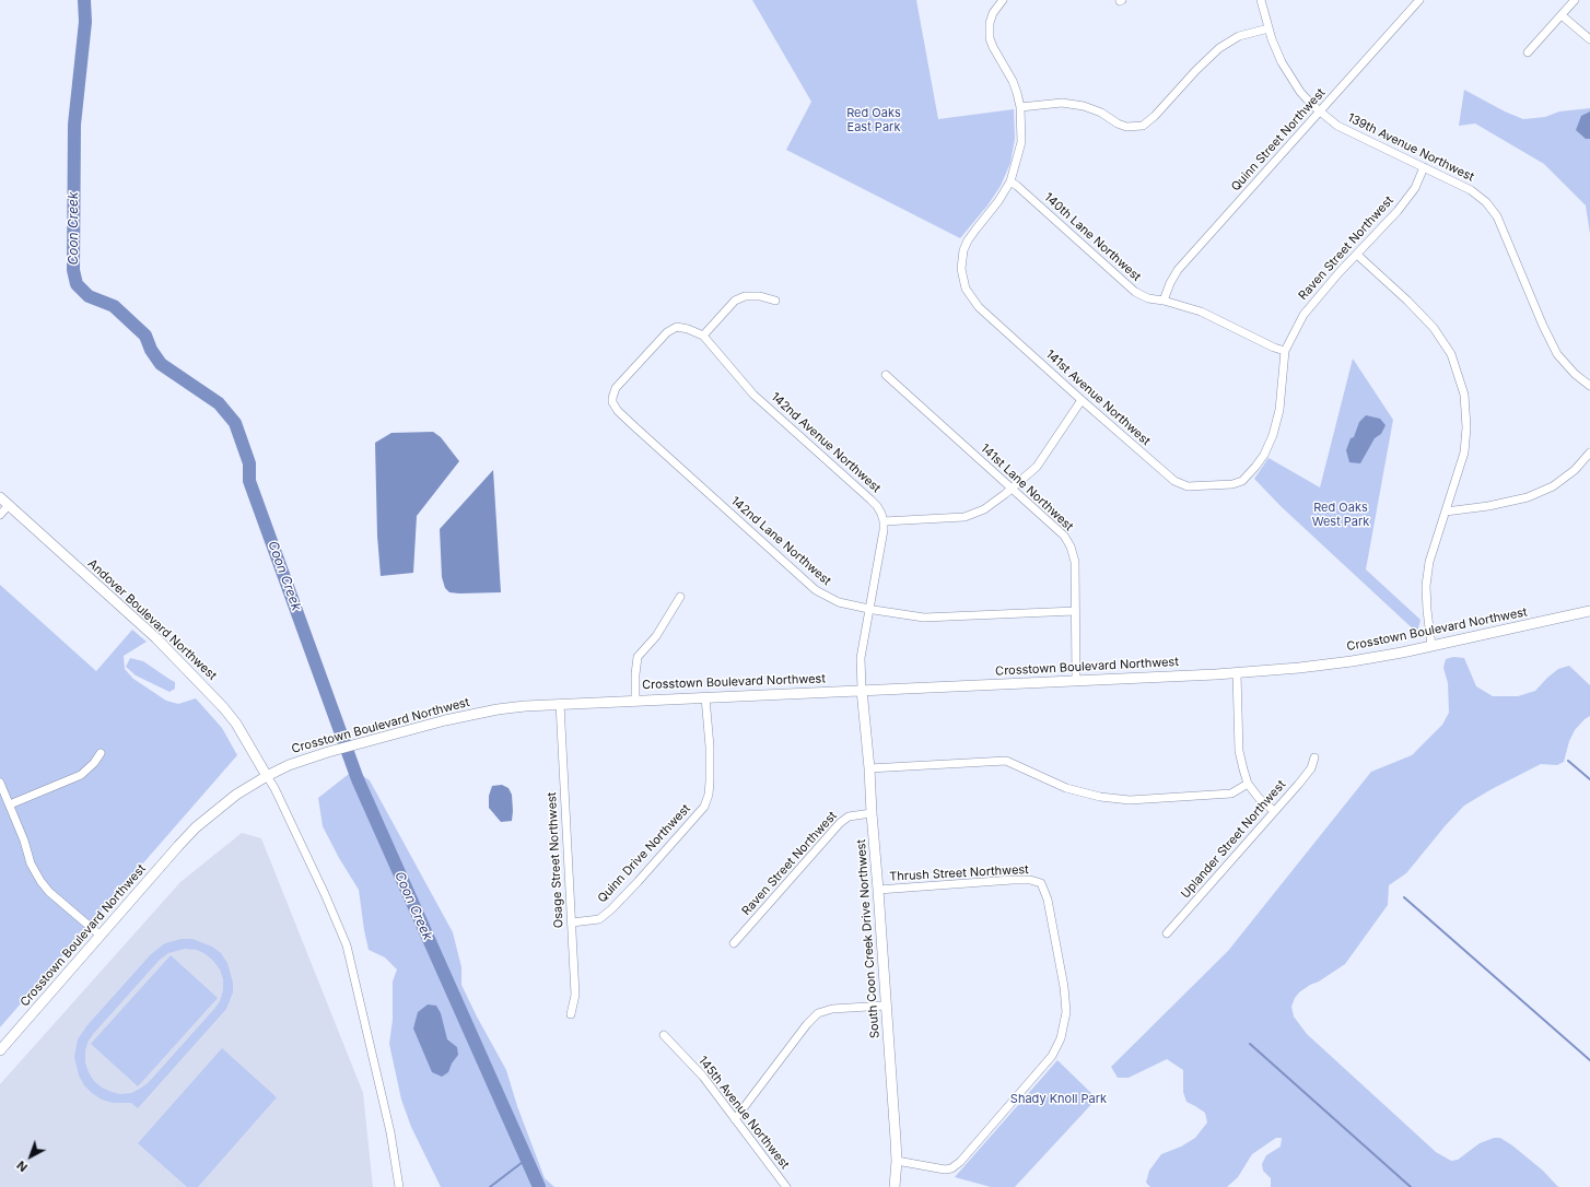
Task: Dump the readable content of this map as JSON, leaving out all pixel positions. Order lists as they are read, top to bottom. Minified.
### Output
{"streets":{"street":["Quinn Street Northwest","139th Avenue Northwest","140th Lane Northwest","Raven Street Northwest","141st Avenue Northwest","142nd Avenue Northwest","141st Lane Northwest","142nd Lane Northwest","Andover Boulevard Northwest","Crosstown Boulevard Northwest","Uplander Street Northwest","Quinn Drive Northwest","Osage Street Northwest","Thrush Street Northwest","South Coon Creek Drive Northwest","145th Avenue Northwest"]},"crossings":[["Quinn Street Northwest","139th Avenue Northwest"],["Quinn Street Northwest","140th Lane Northwest"],["139th Avenue Northwest","Raven Street Northwest"],["140th Lane Northwest","Raven Street Northwest"],["140th Lane Northwest","141st Avenue Northwest"],["Raven Street Northwest","141st Avenue Northwest"],["Raven Street Northwest","South Coon Creek Drive Northwest"],["142nd Avenue Northwest","142nd Lane Northwest"],["141st Lane Northwest","142nd Lane Northwest"],["141st Lane Northwest","Crosstown Boulevard Northwest"],["Andover Boulevard Northwest","Crosstown Boulevard Northwest"],["Crosstown Boulevard Northwest","Quinn Drive Northwest"],["Crosstown Boulevard Northwest","Osage Street Northwest"],["Crosstown Boulevard Northwest","South Coon Creek Drive Northwest"],["Quinn Drive Northwest","Osage Street Northwest"],["Thrush Street Northwest","South Coon Creek Drive Northwest"]],"water":["Coon Creek"],"parks":["Red Oaks East Park","Red Oaks West Park","Shady Knoll Park"],"north":"bottom left"}
